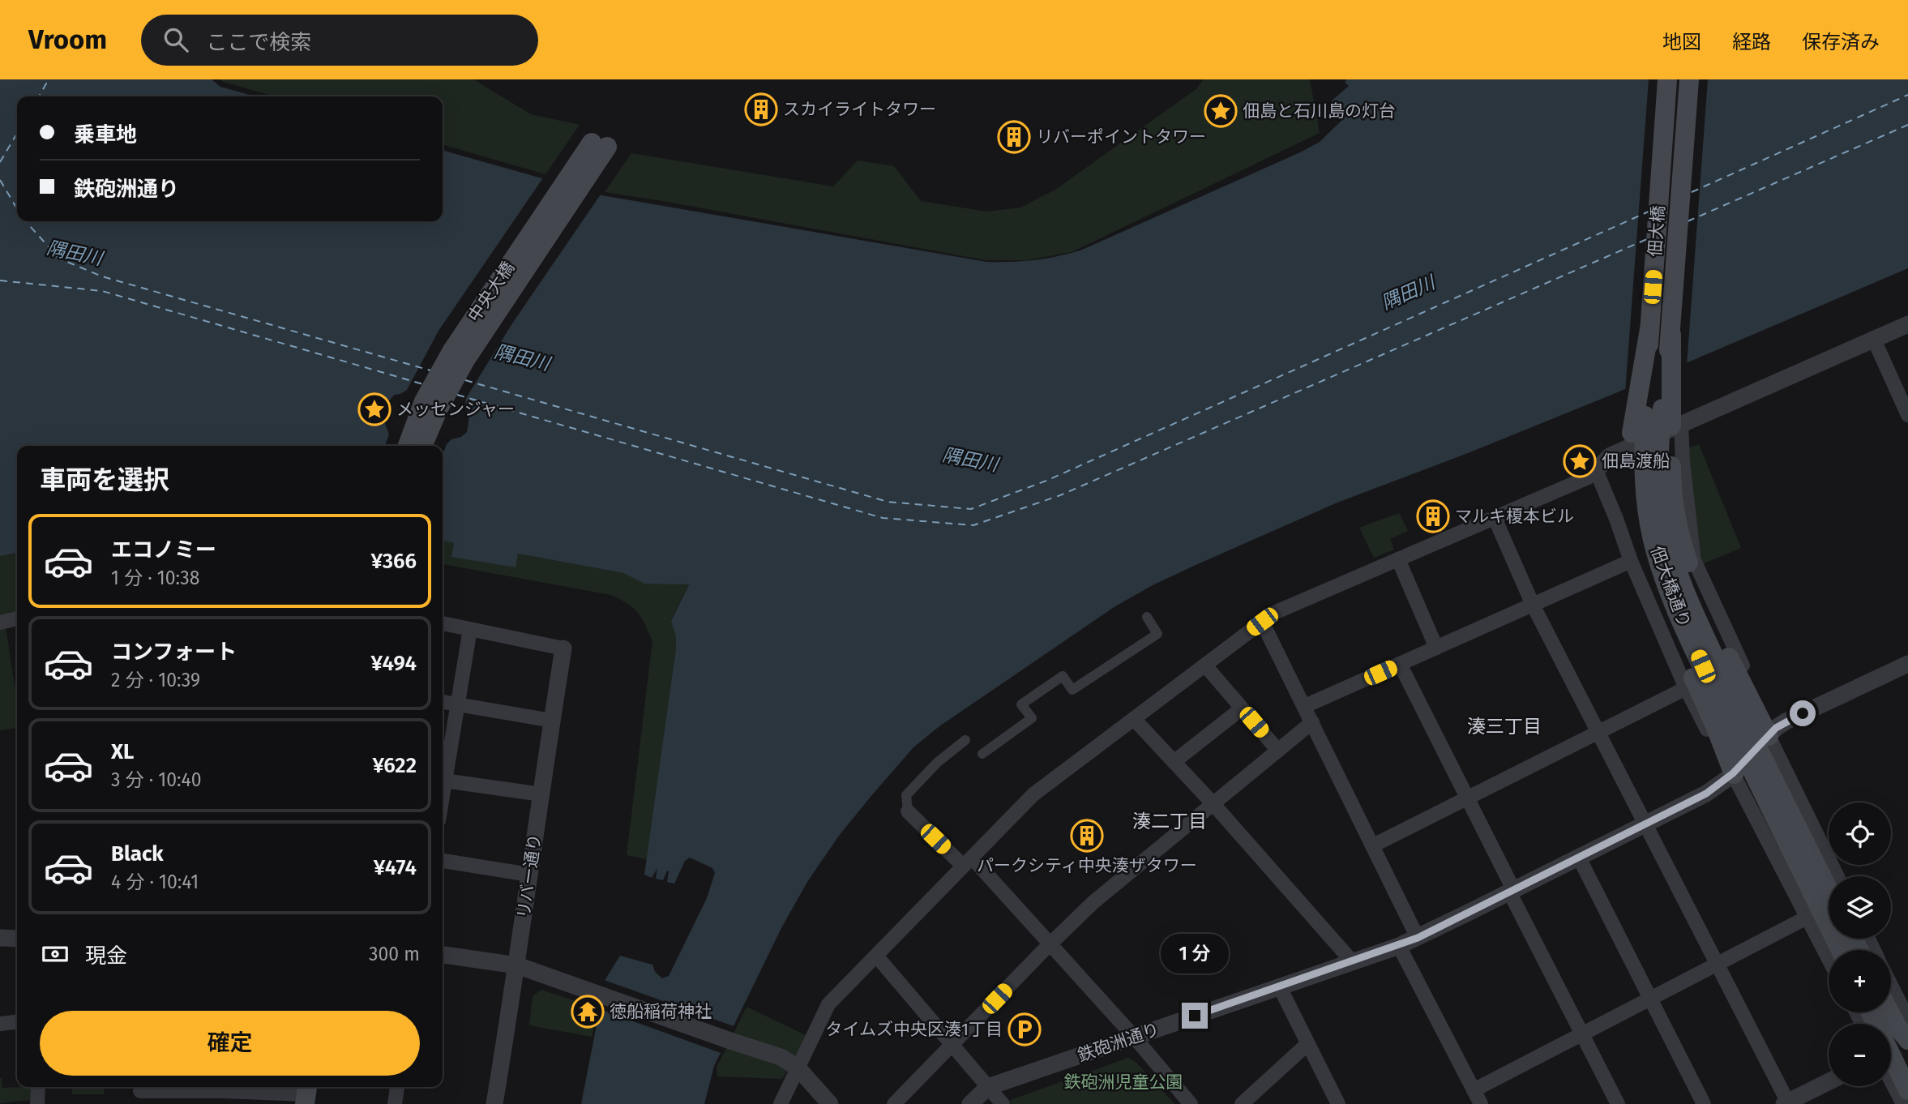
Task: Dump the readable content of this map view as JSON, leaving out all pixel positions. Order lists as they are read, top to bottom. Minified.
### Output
{"streets":{"main road":["佃大橋","中央大橋","佃大橋通り"],"street":["リバー通り","鉄砲洲通り"]},"crossings":[["佃大橋","佃大橋通り"]],"districts":["湊三丁目","湊二丁目"],"water":["隅田川"],"parks":["鉄砲洲児童公園"],"places":{"building":["スカイライトタワー","リバーポイントタワー","マルキ榎本ビル","パークシティ中央湊ザタワー"],"place":["佃島と石川島の灯台","メッセンジャー","佃島渡船"],"temple":["徳船稲荷神社"],"parking":["タイムズ中央区湊1丁目"]},"page":{"header":"Vroom","search":"ここで検索","nav":["地図","経路","保存済み"],"banner":["乗車地","鉄砲洲通り"],"heading":"車両を選択","list":[{"name":"エコノミー","note":"1 分 · 10:38","value":"¥366"},{"name":"コンフォート","note":"2 分 · 10:39","value":"¥494"},{"name":"XL","note":"3 分 · 10:40","value":"¥622"},{"name":"Black","note":"4 分 · 10:41","value":"¥474"}],"map_buttons":["+","−"],"pay":["現金","300 m"],"bubble":"1 分","buttons":"確定"}}
